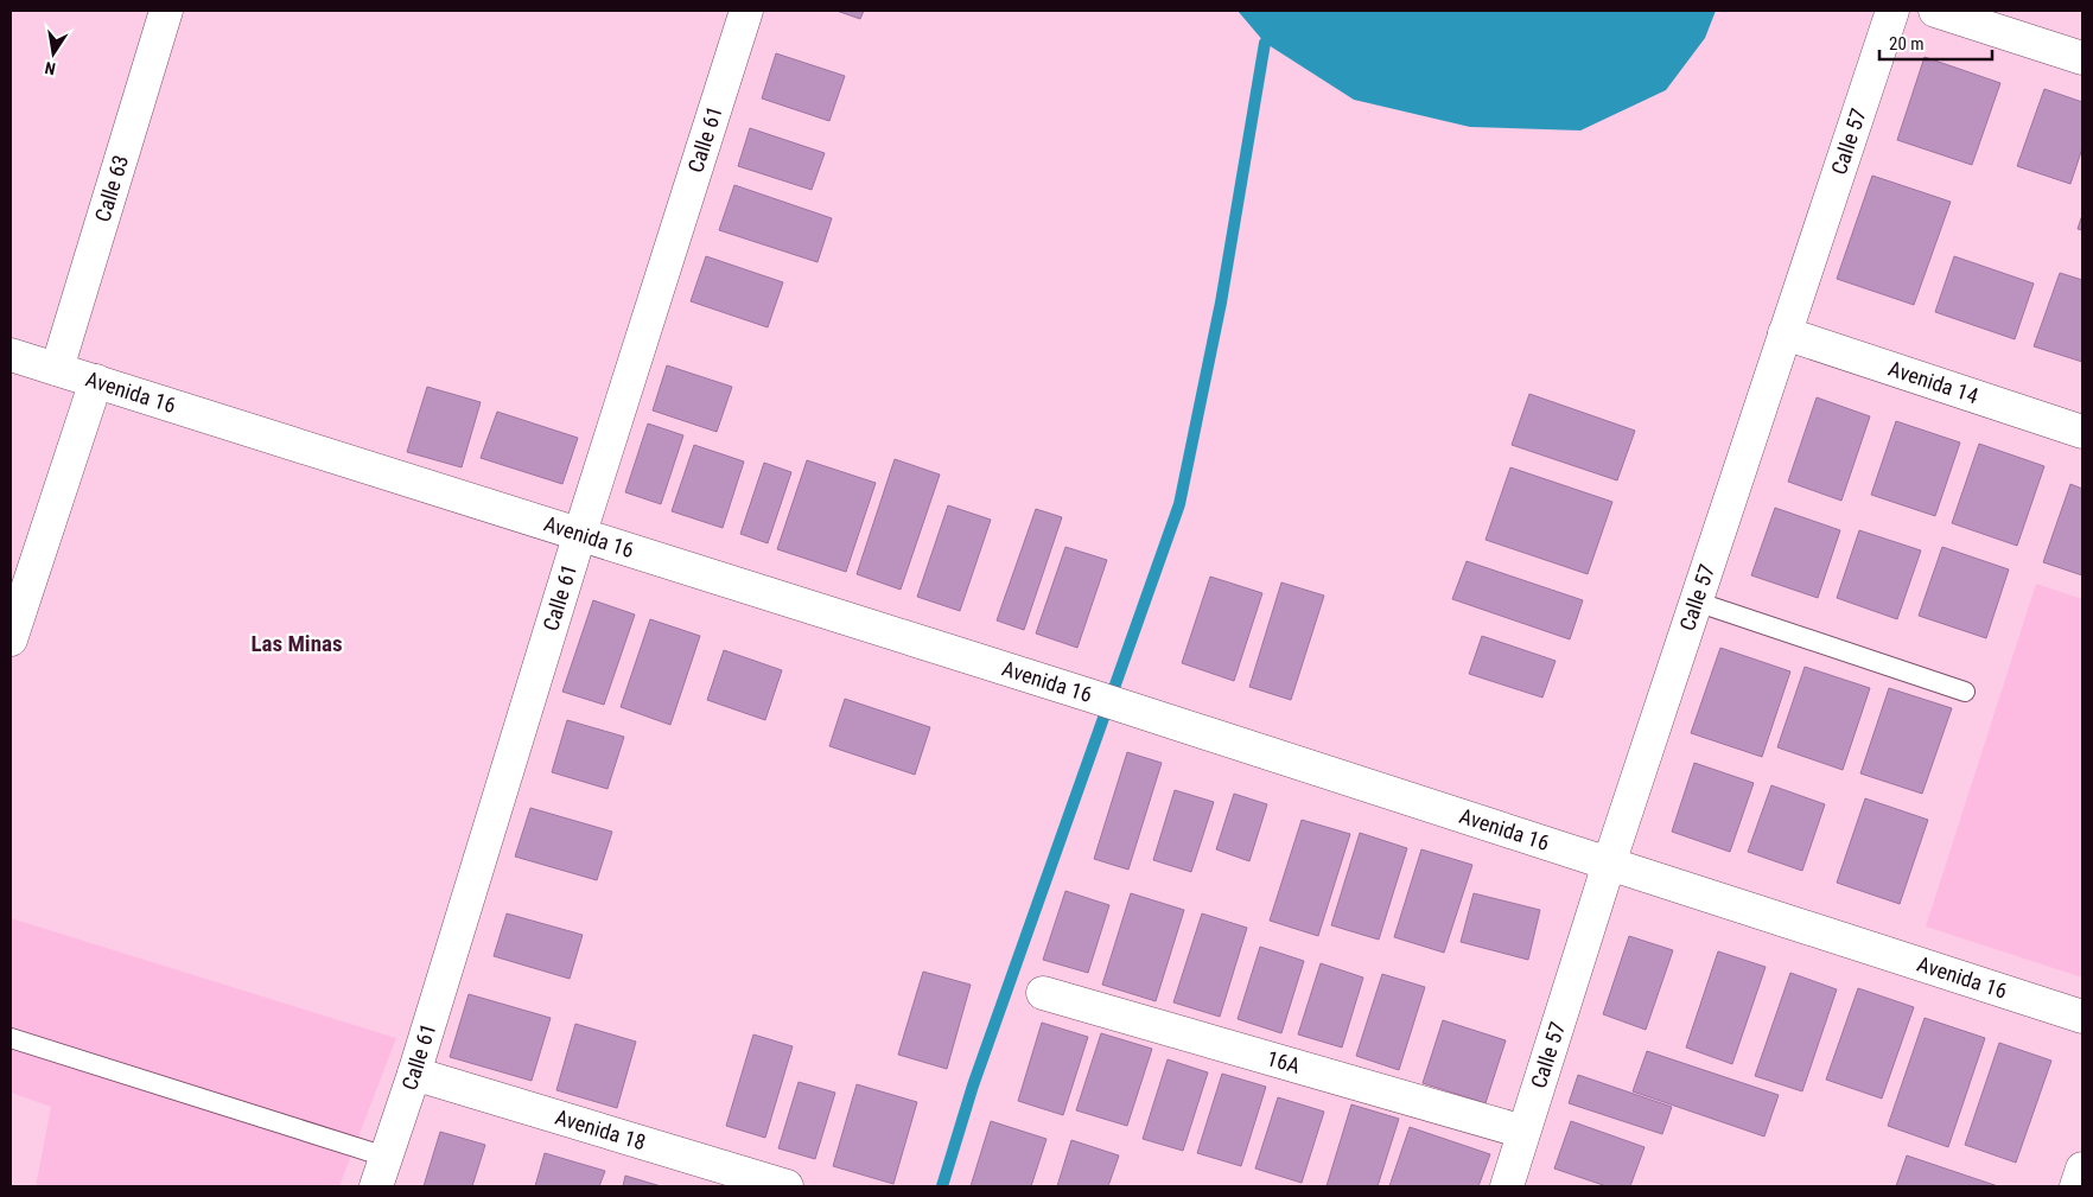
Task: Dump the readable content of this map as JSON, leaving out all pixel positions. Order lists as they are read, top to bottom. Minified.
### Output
{"streets":{"street":["Calle 61","Calle 57","Calle 63","Avenida 14","Avenida 16","16A","Avenida 18"]},"crossings":[["Calle 61","Avenida 16"],["Calle 61","Avenida 18"],["Calle 57","Avenida 14"],["Calle 57","Avenida 16"],["Calle 57","16A"],["Calle 63","Avenida 16"]],"districts":["Las Minas"],"scale_bar":"20 m","north":"bottom"}
